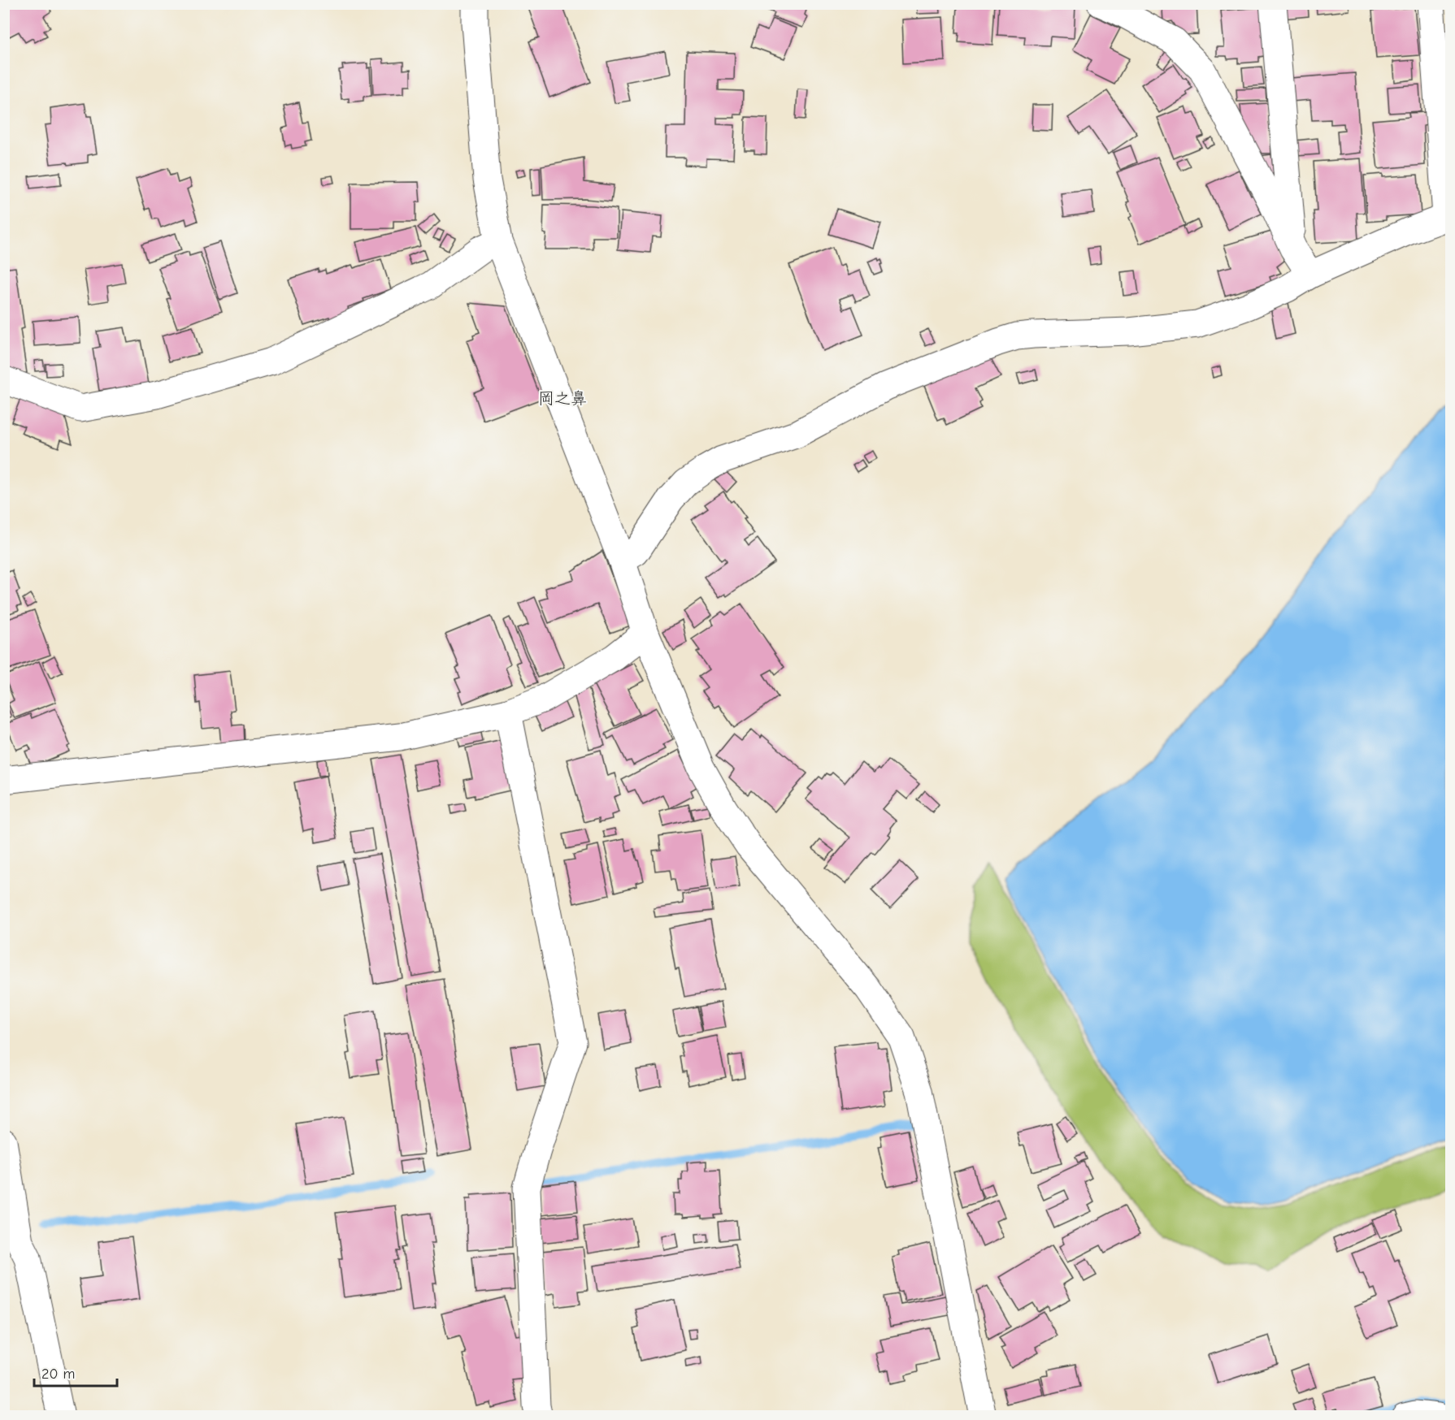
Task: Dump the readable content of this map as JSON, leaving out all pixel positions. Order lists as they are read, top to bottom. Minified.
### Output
{"districts":["岡之鼻"],"scale_bar":"20 m"}
